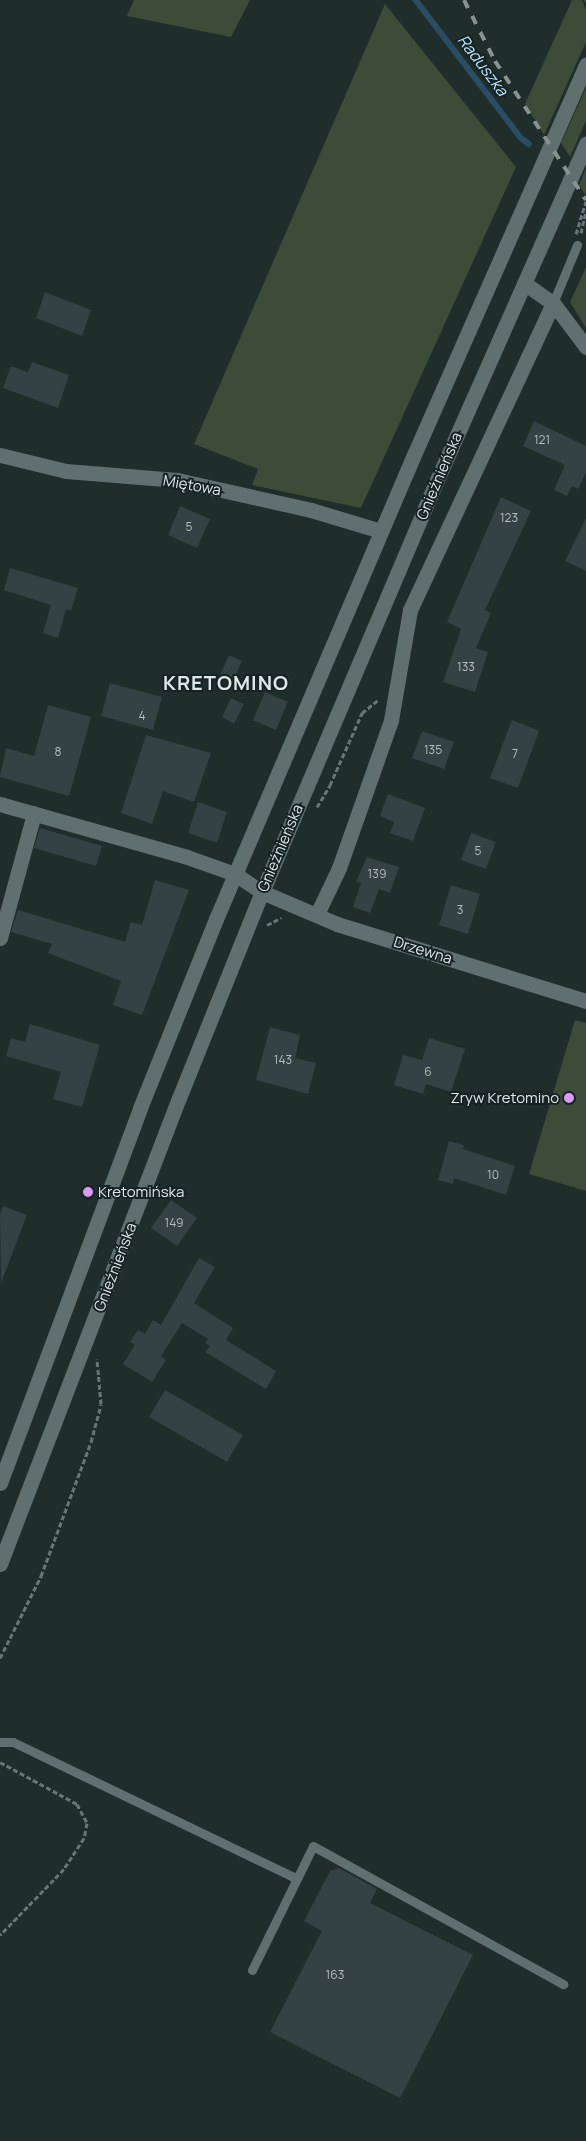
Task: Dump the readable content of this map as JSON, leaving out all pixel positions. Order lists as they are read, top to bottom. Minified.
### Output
{"streets":{"main road":["Gnieźnieńska","Miętowa","Drzewna"]},"crossings":[["Gnieźnieńska","Miętowa"],["Gnieźnieńska","Drzewna"]],"districts":["KRETOMINO"],"water":["Raduszka"],"places":["Zryw Kretomino","Kretomińska"],"house_numbers":["121","123","5","133","4","135","8","7","5","139","3","143","6","10","149","163"]}
